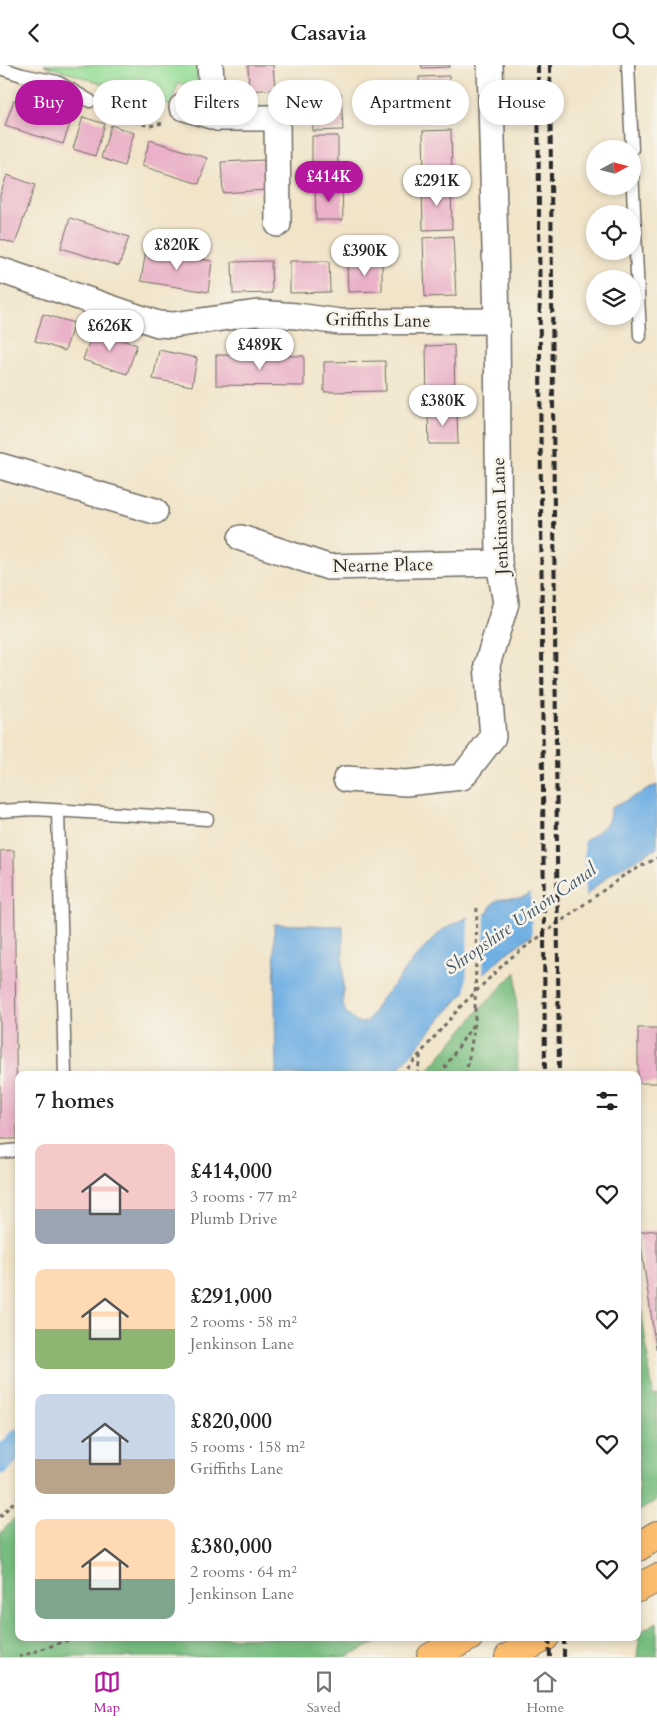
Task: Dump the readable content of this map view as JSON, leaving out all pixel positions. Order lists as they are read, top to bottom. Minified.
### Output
{"streets":{"street":["Griffiths Lane","Jenkinson Lane","Nearne Place"]},"crossings":[["Griffiths Lane","Jenkinson Lane"],["Jenkinson Lane","Nearne Place"]],"water":["Shropshire Union Canal"],"north":"right","page":{"header":"Casavia","chip":["Buy","Rent","Filters","New","Apartment","House"],"price":["£414K","£291K","£820K","£390K","£626K","£489K","£380K"],"heading":"7 homes","list":[{"name":"£414,000","note":"3 rooms · 77 m² · Plumb Drive"},{"name":"£291,000","note":"2 rooms · 58 m² · Jenkinson Lane"},{"name":"£820,000","note":"5 rooms · 158 m² · Griffiths Lane"},{"name":"£380,000","note":"2 rooms · 64 m² · Jenkinson Lane"}],"tabs":["Map","Saved","Home"]}}
